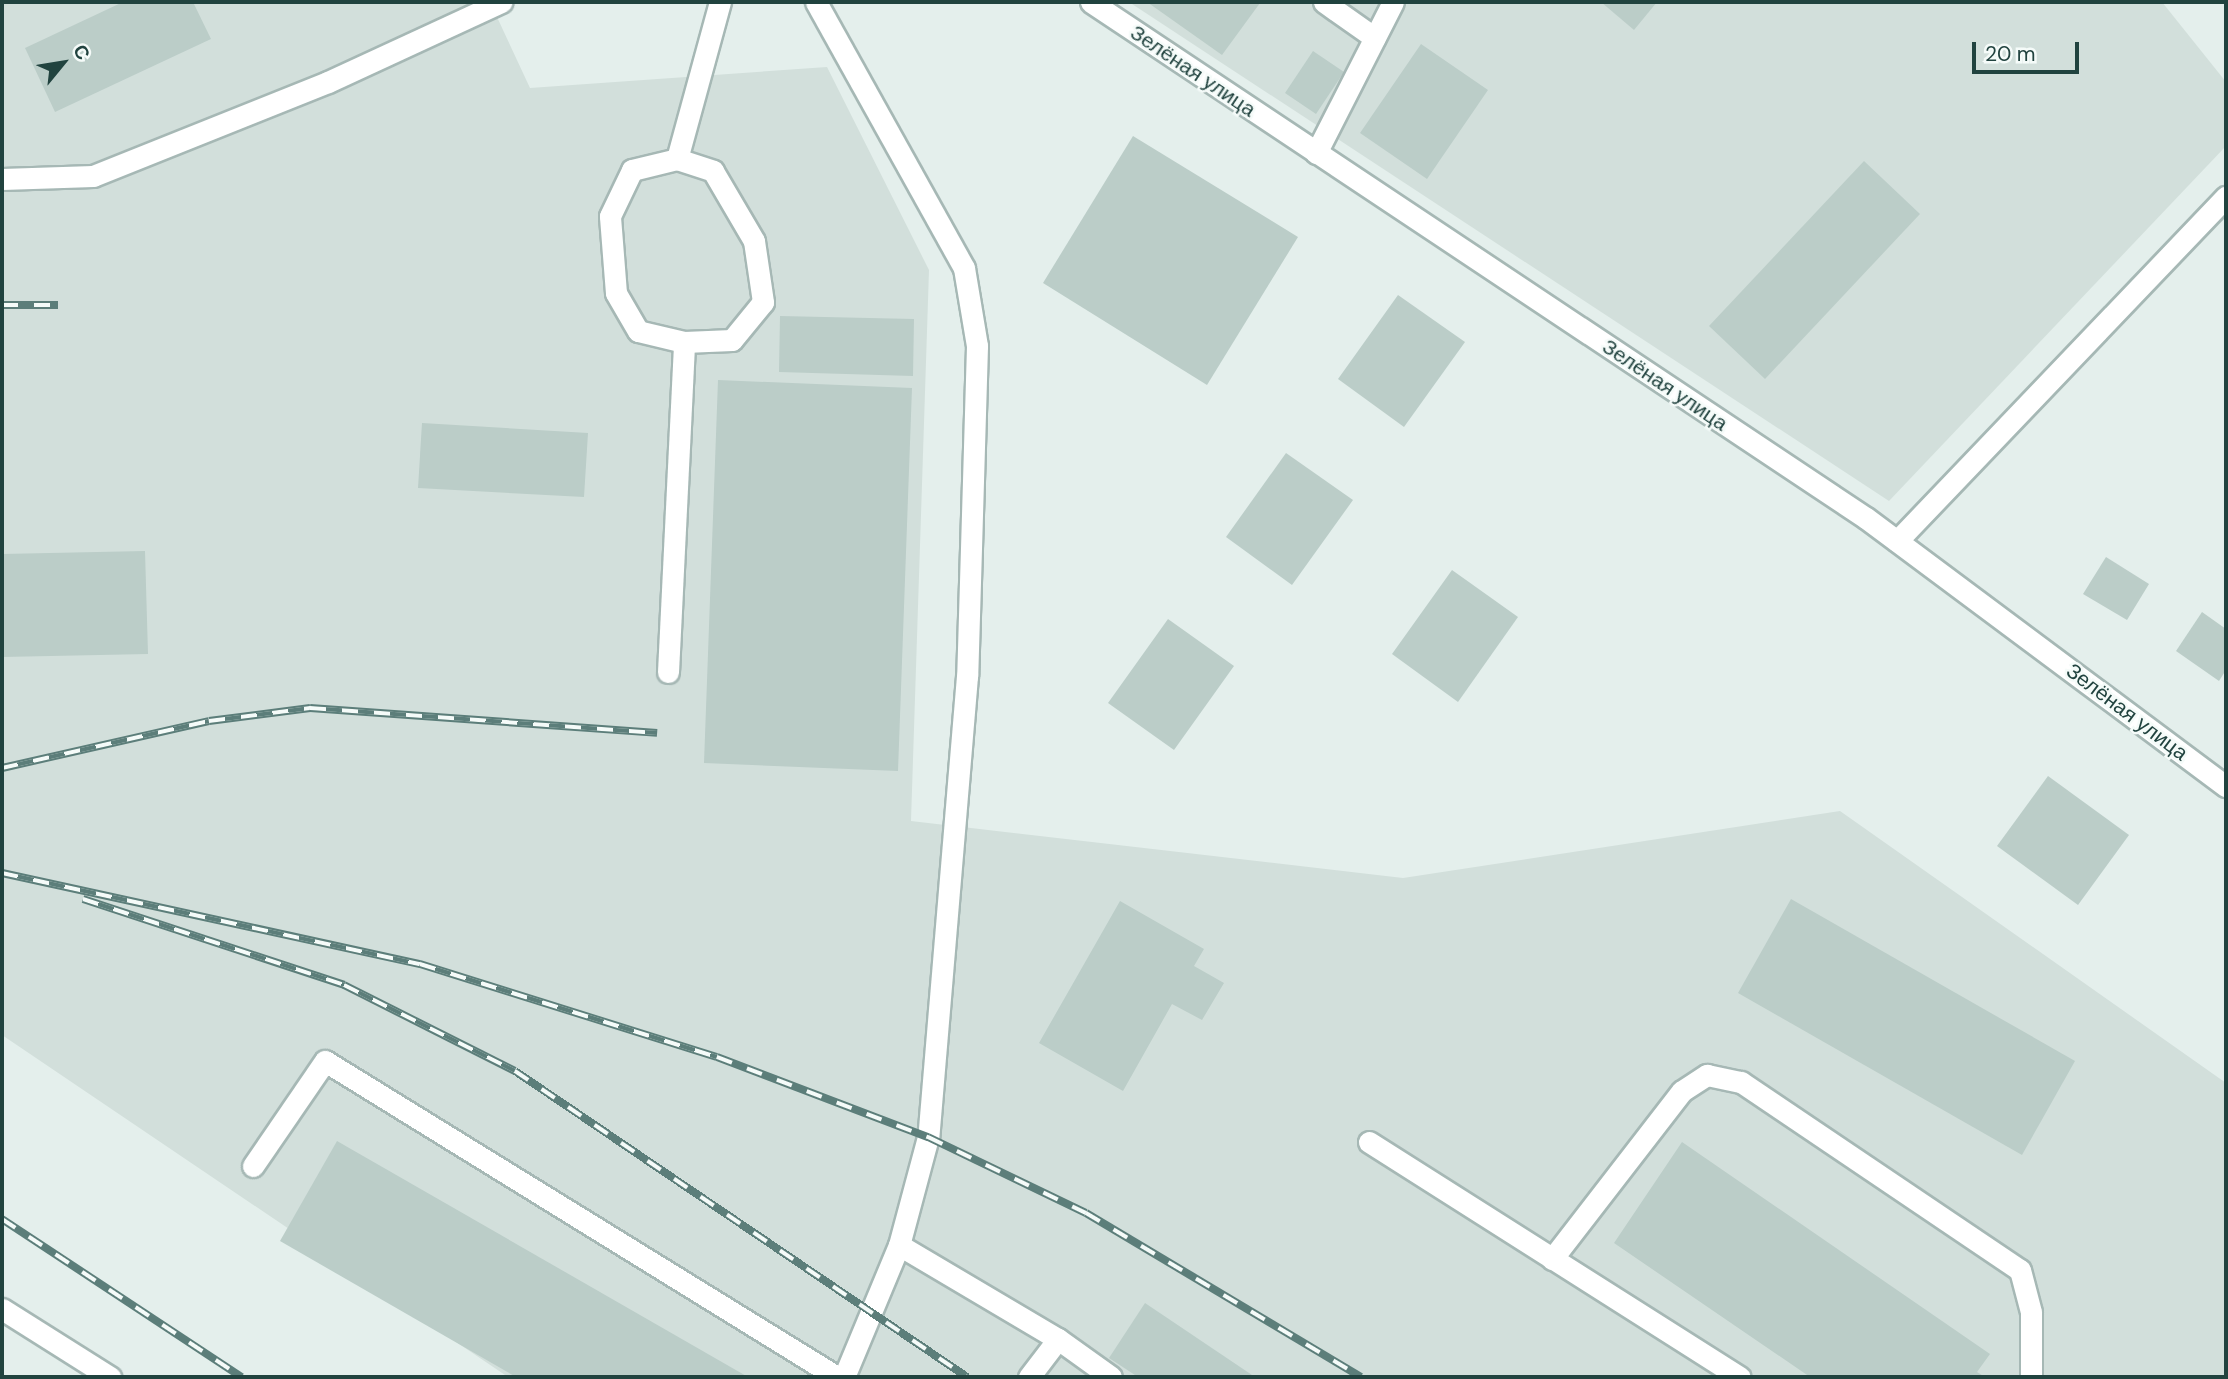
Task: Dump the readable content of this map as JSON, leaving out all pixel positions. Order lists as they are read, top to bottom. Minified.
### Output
{"streets":{"street":["Зелёная улица"]},"scale_bar":"20 m","north":"top right"}
